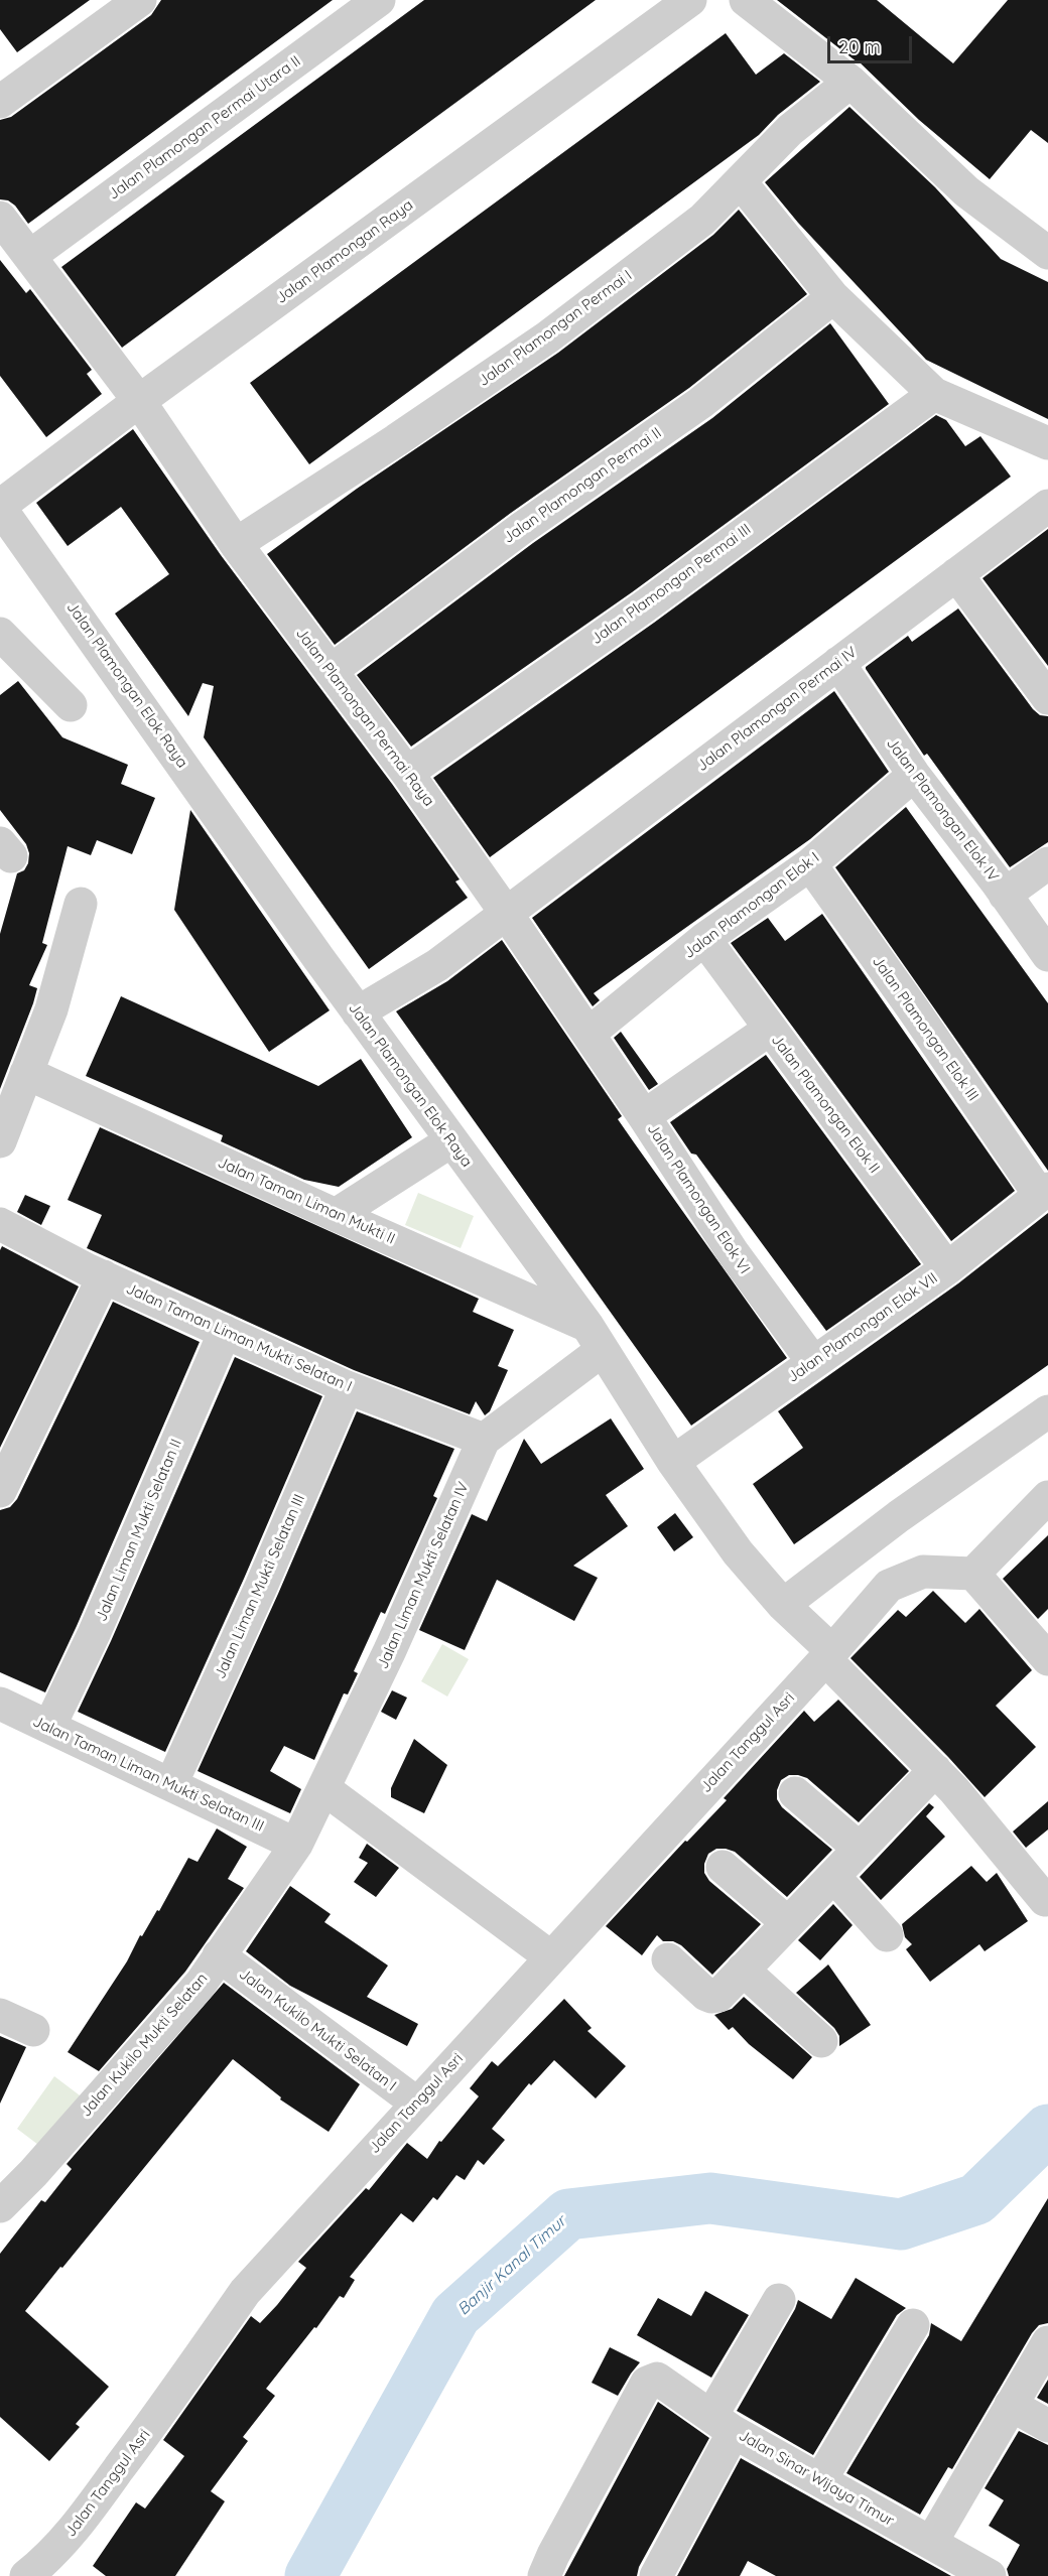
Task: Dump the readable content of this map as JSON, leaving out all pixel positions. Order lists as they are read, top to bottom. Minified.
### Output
{"streets":{"street":["Jalan Plamongan Permai Utara II","Jalan Plamongan Raya","Jalan Plamongan Permai I","Jalan Plamongan Permai II","Jalan Plamongan Permai III","Jalan Plamongan Elok Raya","Jalan Plamongan Permai IV","Jalan Plamongan Permai Raya","Jalan Plamongan Elok IV","Jalan Plamongan Elok I","Jalan Plamongan Elok III","Jalan Plamongan Elok II","Jalan Plamongan Elok VI","Jalan Taman Liman Mukti II","Jalan Plamongan Elok VII","Jalan Taman Liman Mukti Selatan I","Jalan Liman Mukti Selatan II","Jalan Liman Mukti Selatan IV","Jalan Liman Mukti Selatan III","Jalan Tanggul Asri","Jalan Taman Liman Mukti Selatan III","Jalan Kukilo Mukti Selatan I","Jalan Kukilo Mukti Selatan","Jalan Sinar Wijaya Timur"]},"crossings":[["Jalan Plamongan Permai Utara II","Jalan Plamongan Permai Raya"],["Jalan Plamongan Raya","Jalan Plamongan Elok Raya"],["Jalan Plamongan Raya","Jalan Plamongan Permai Raya"],["Jalan Plamongan Permai I","Jalan Plamongan Permai Raya"],["Jalan Plamongan Permai II","Jalan Plamongan Permai Raya"],["Jalan Plamongan Permai III","Jalan Plamongan Permai Raya"],["Jalan Plamongan Elok Raya","Jalan Plamongan Permai IV"],["Jalan Plamongan Elok Raya","Jalan Taman Liman Mukti II"],["Jalan Plamongan Elok Raya","Jalan Plamongan Elok VII"],["Jalan Plamongan Elok Raya","Jalan Liman Mukti Selatan IV"],["Jalan Plamongan Elok Raya","Jalan Tanggul Asri"],["Jalan Plamongan Permai IV","Jalan Plamongan Permai Raya"],["Jalan Plamongan Permai IV","Jalan Plamongan Elok IV"],["Jalan Plamongan Permai Raya","Jalan Plamongan Elok I"],["Jalan Plamongan Permai Raya","Jalan Plamongan Elok VI"],["Jalan Plamongan Elok IV","Jalan Plamongan Elok I"],["Jalan Plamongan Elok I","Jalan Plamongan Elok III"],["Jalan Plamongan Elok I","Jalan Plamongan Elok II"],["Jalan Plamongan Elok I","Jalan Plamongan Elok VI"],["Jalan Plamongan Elok III","Jalan Plamongan Elok VII"],["Jalan Plamongan Elok II","Jalan Plamongan Elok VII"],["Jalan Plamongan Elok VI","Jalan Plamongan Elok VII"],["Jalan Taman Liman Mukti II","Jalan Liman Mukti Selatan IV"],["Jalan Taman Liman Mukti Selatan I","Jalan Liman Mukti Selatan II"],["Jalan Taman Liman Mukti Selatan I","Jalan Liman Mukti Selatan IV"],["Jalan Taman Liman Mukti Selatan I","Jalan Liman Mukti Selatan III"],["Jalan Liman Mukti Selatan II","Jalan Taman Liman Mukti Selatan III"],["Jalan Liman Mukti Selatan IV","Jalan Taman Liman Mukti Selatan III"],["Jalan Liman Mukti Selatan IV","Jalan Kukilo Mukti Selatan"],["Jalan Liman Mukti Selatan III","Jalan Taman Liman Mukti Selatan III"],["Jalan Tanggul Asri","Jalan Kukilo Mukti Selatan I"],["Jalan Taman Liman Mukti Selatan III","Jalan Kukilo Mukti Selatan"],["Jalan Kukilo Mukti Selatan I","Jalan Kukilo Mukti Selatan"]],"water":["Banjir Kanal Timur"],"scale_bar":"20 m"}
